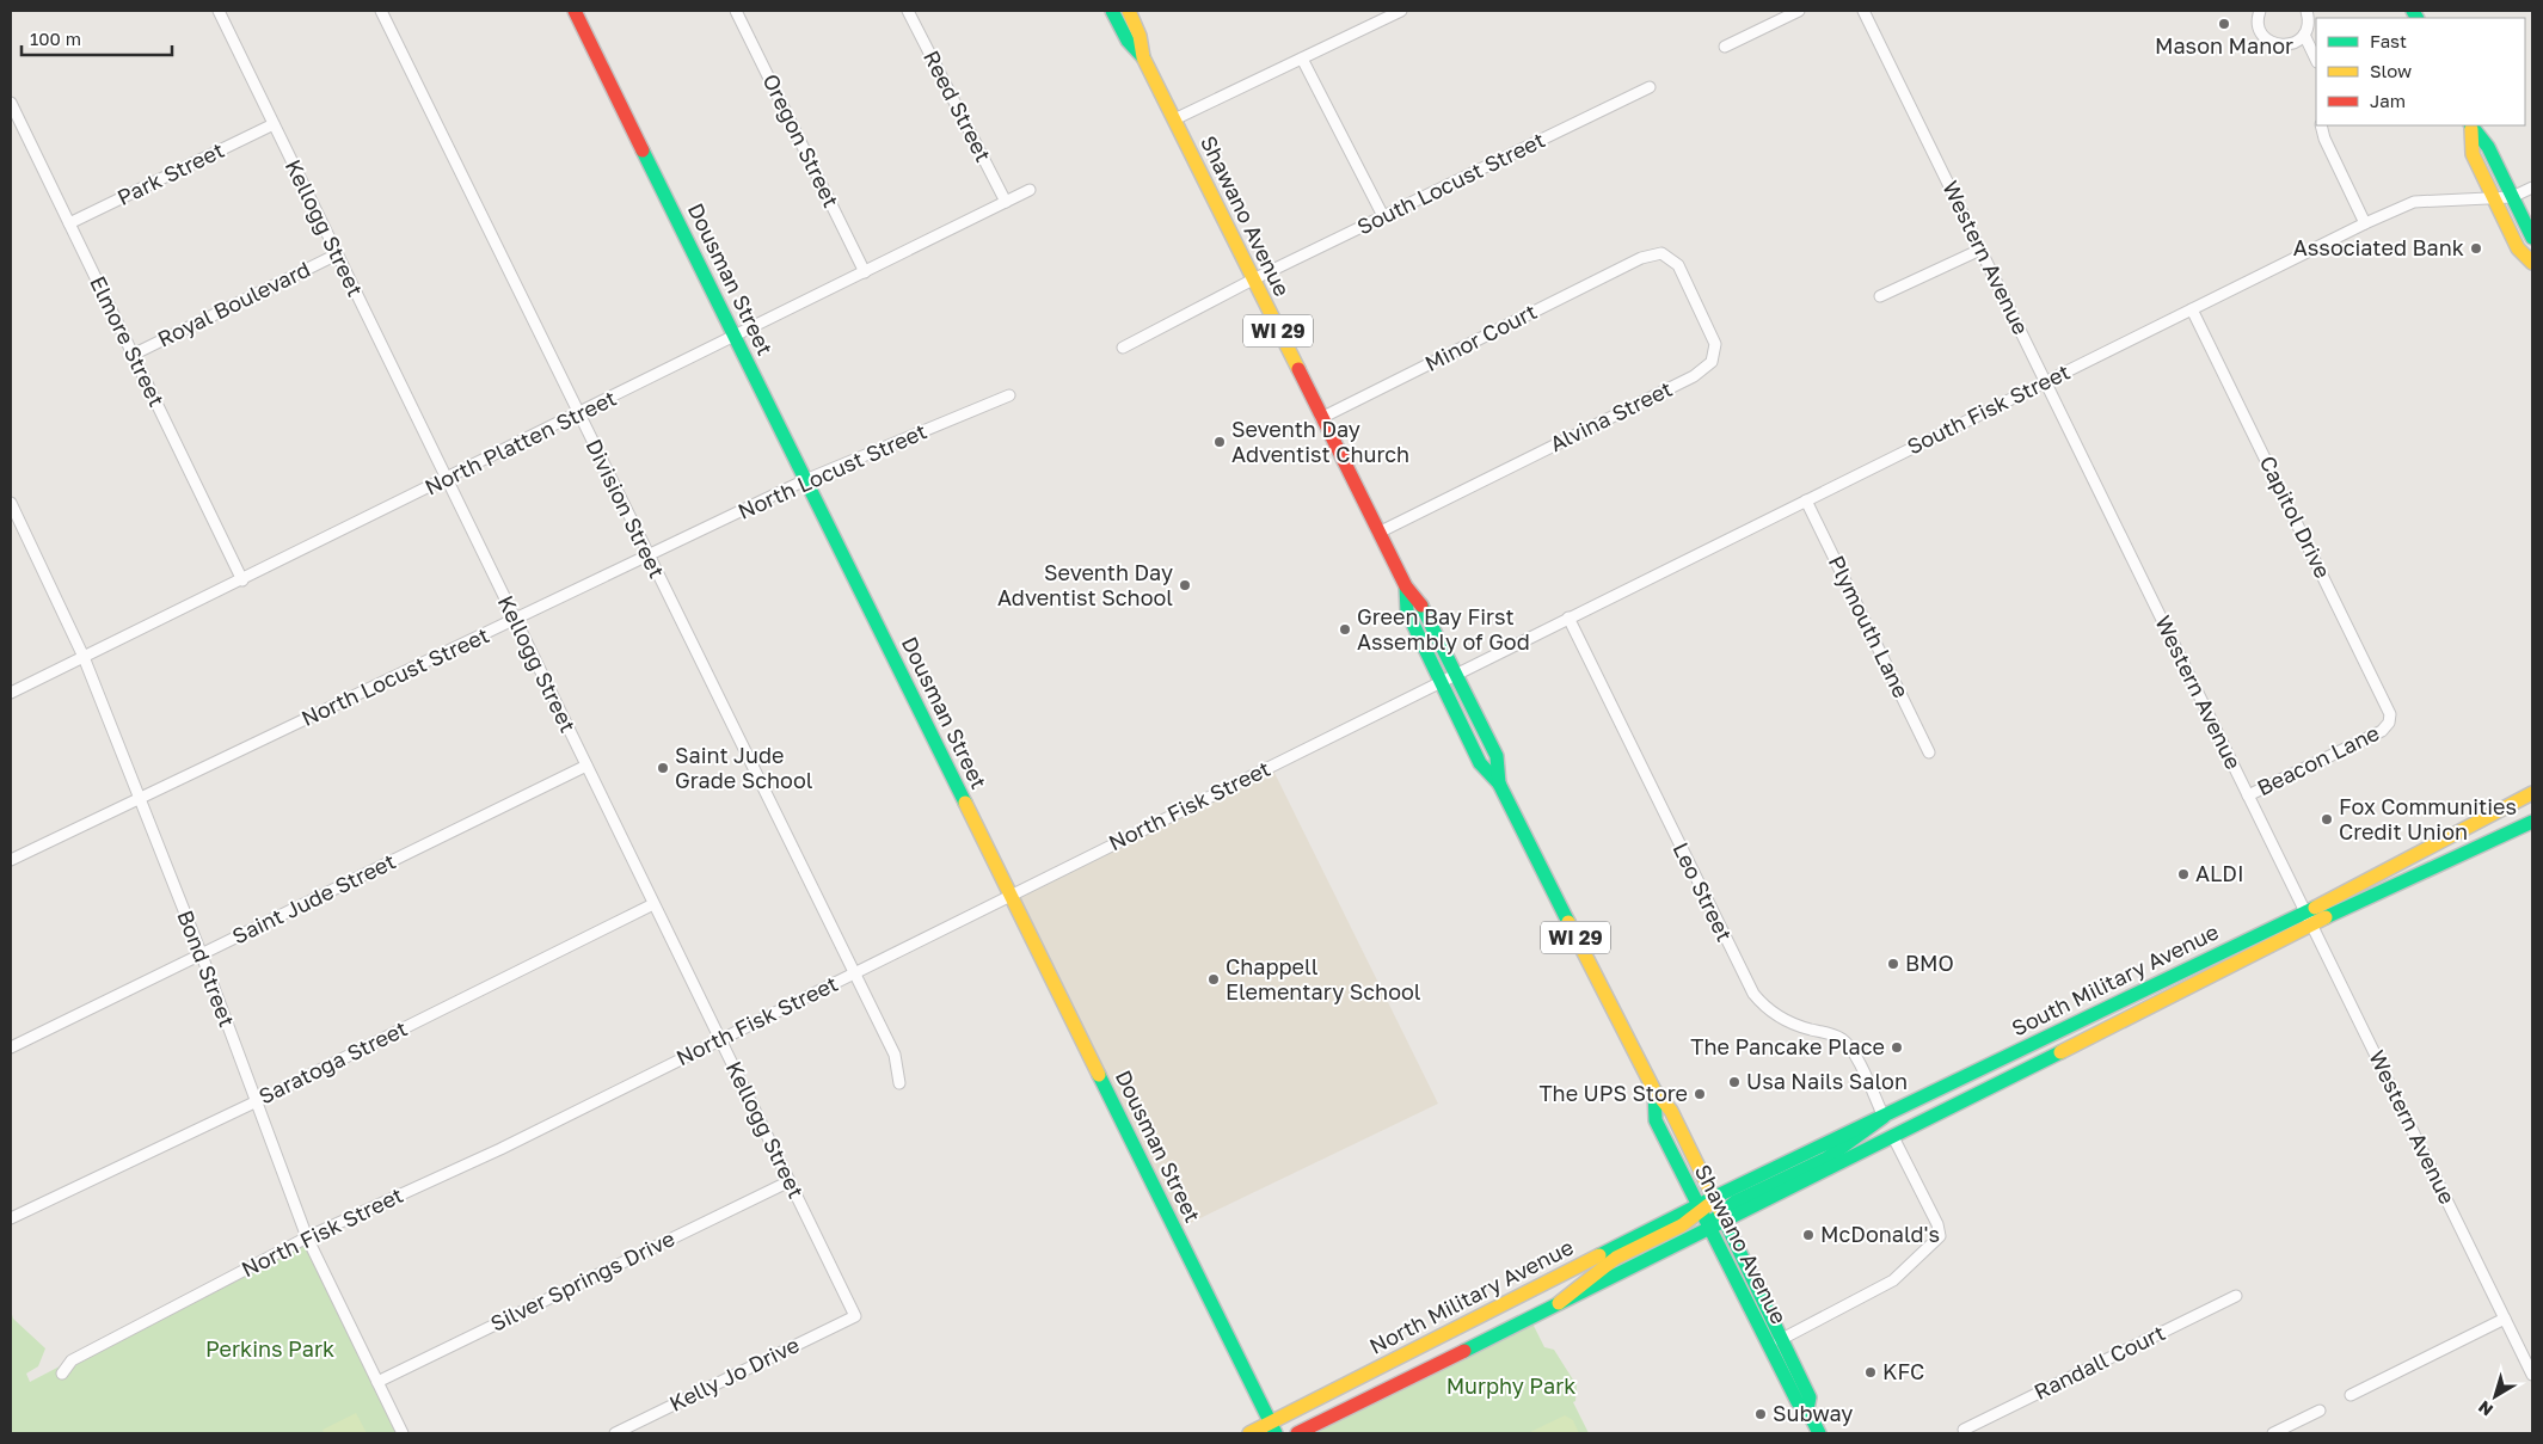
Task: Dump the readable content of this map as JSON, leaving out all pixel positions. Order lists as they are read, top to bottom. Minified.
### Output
{"streets":{"main road":["Shawano Avenue","Dousman Street","WI 29","South Military Avenue","North Military Avenue"],"street":["Reed Street","Oregon Street","Park Street","South Locust Street","Kellogg Street","Western Avenue","Royal Boulevard","Minor Court","Elmore Street","South Fisk Street","Alvina Street","North Platten Street","North Locust Street","Division Street","Capitol Drive","Plymouth Lane","Beacon Lane","North Fisk Street","Leo Street","Saint Jude Street","Bond Street","Saratoga Street","Silver Springs Drive","Randall Court","Kelly Jo Drive"]},"crossings":[["Reed Street","North Platten Street"],["Oregon Street","North Platten Street"],["Park Street","Kellogg Street"],["Park Street","Elmore Street"],["South Locust Street","Shawano Avenue"],["Shawano Avenue","Minor Court"],["Shawano Avenue","South Fisk Street"],["Shawano Avenue","Alvina Street"],["Shawano Avenue","North Fisk Street"],["Shawano Avenue","South Military Avenue"],["Shawano Avenue","North Military Avenue"],["Kellogg Street","Royal Boulevard"],["Kellogg Street","North Platten Street"],["Kellogg Street","North Locust Street"],["Kellogg Street","North Fisk Street"],["Kellogg Street","Saint Jude Street"],["Kellogg Street","Saratoga Street"],["Kellogg Street","Silver Springs Drive"],["Kellogg Street","Kelly Jo Drive"],["Western Avenue","South Fisk Street"],["Western Avenue","Beacon Lane"],["Western Avenue","South Military Avenue"],["Dousman Street","North Platten Street"],["Dousman Street","North Locust Street"],["Dousman Street","North Fisk Street"],["Dousman Street","North Military Avenue"],["Royal Boulevard","Elmore Street"],["Minor Court","Alvina Street"],["Elmore Street","North Platten Street"],["South Fisk Street","Capitol Drive"],["South Fisk Street","Plymouth Lane"],["South Fisk Street","North Fisk Street"],["South Fisk Street","Leo Street"],["North Platten Street","Division Street"],["North Platten Street","Bond Street"],["North Locust Street","Division Street"],["North Locust Street","Bond Street"],["Division Street","North Fisk Street"],["Capitol Drive","Beacon Lane"],["North Fisk Street","Bond Street"],["Leo Street","South Military Avenue"],["Saint Jude Street","Bond Street"],["Bond Street","Saratoga Street"],["Bond Street","Silver Springs Drive"],["South Military Avenue","North Military Avenue"]],"parks":["Perkins Park","Murphy Park"],"places":["Mason Manor","Associated Bank","Seventh Day Adventist Church","Seventh Day Adventist School","Green Bay First Assembly of God","Saint Jude Grade School","Fox Communities Credit Union","ALDI","BMO","Chappell Elementary School","The Pancake Place","Usa Nails Salon","The UPS Store","McDonald's","KFC","Subway"],"legend":["Fast","Slow","Jam"],"scale_bar":"100 m","north":"bottom left"}
